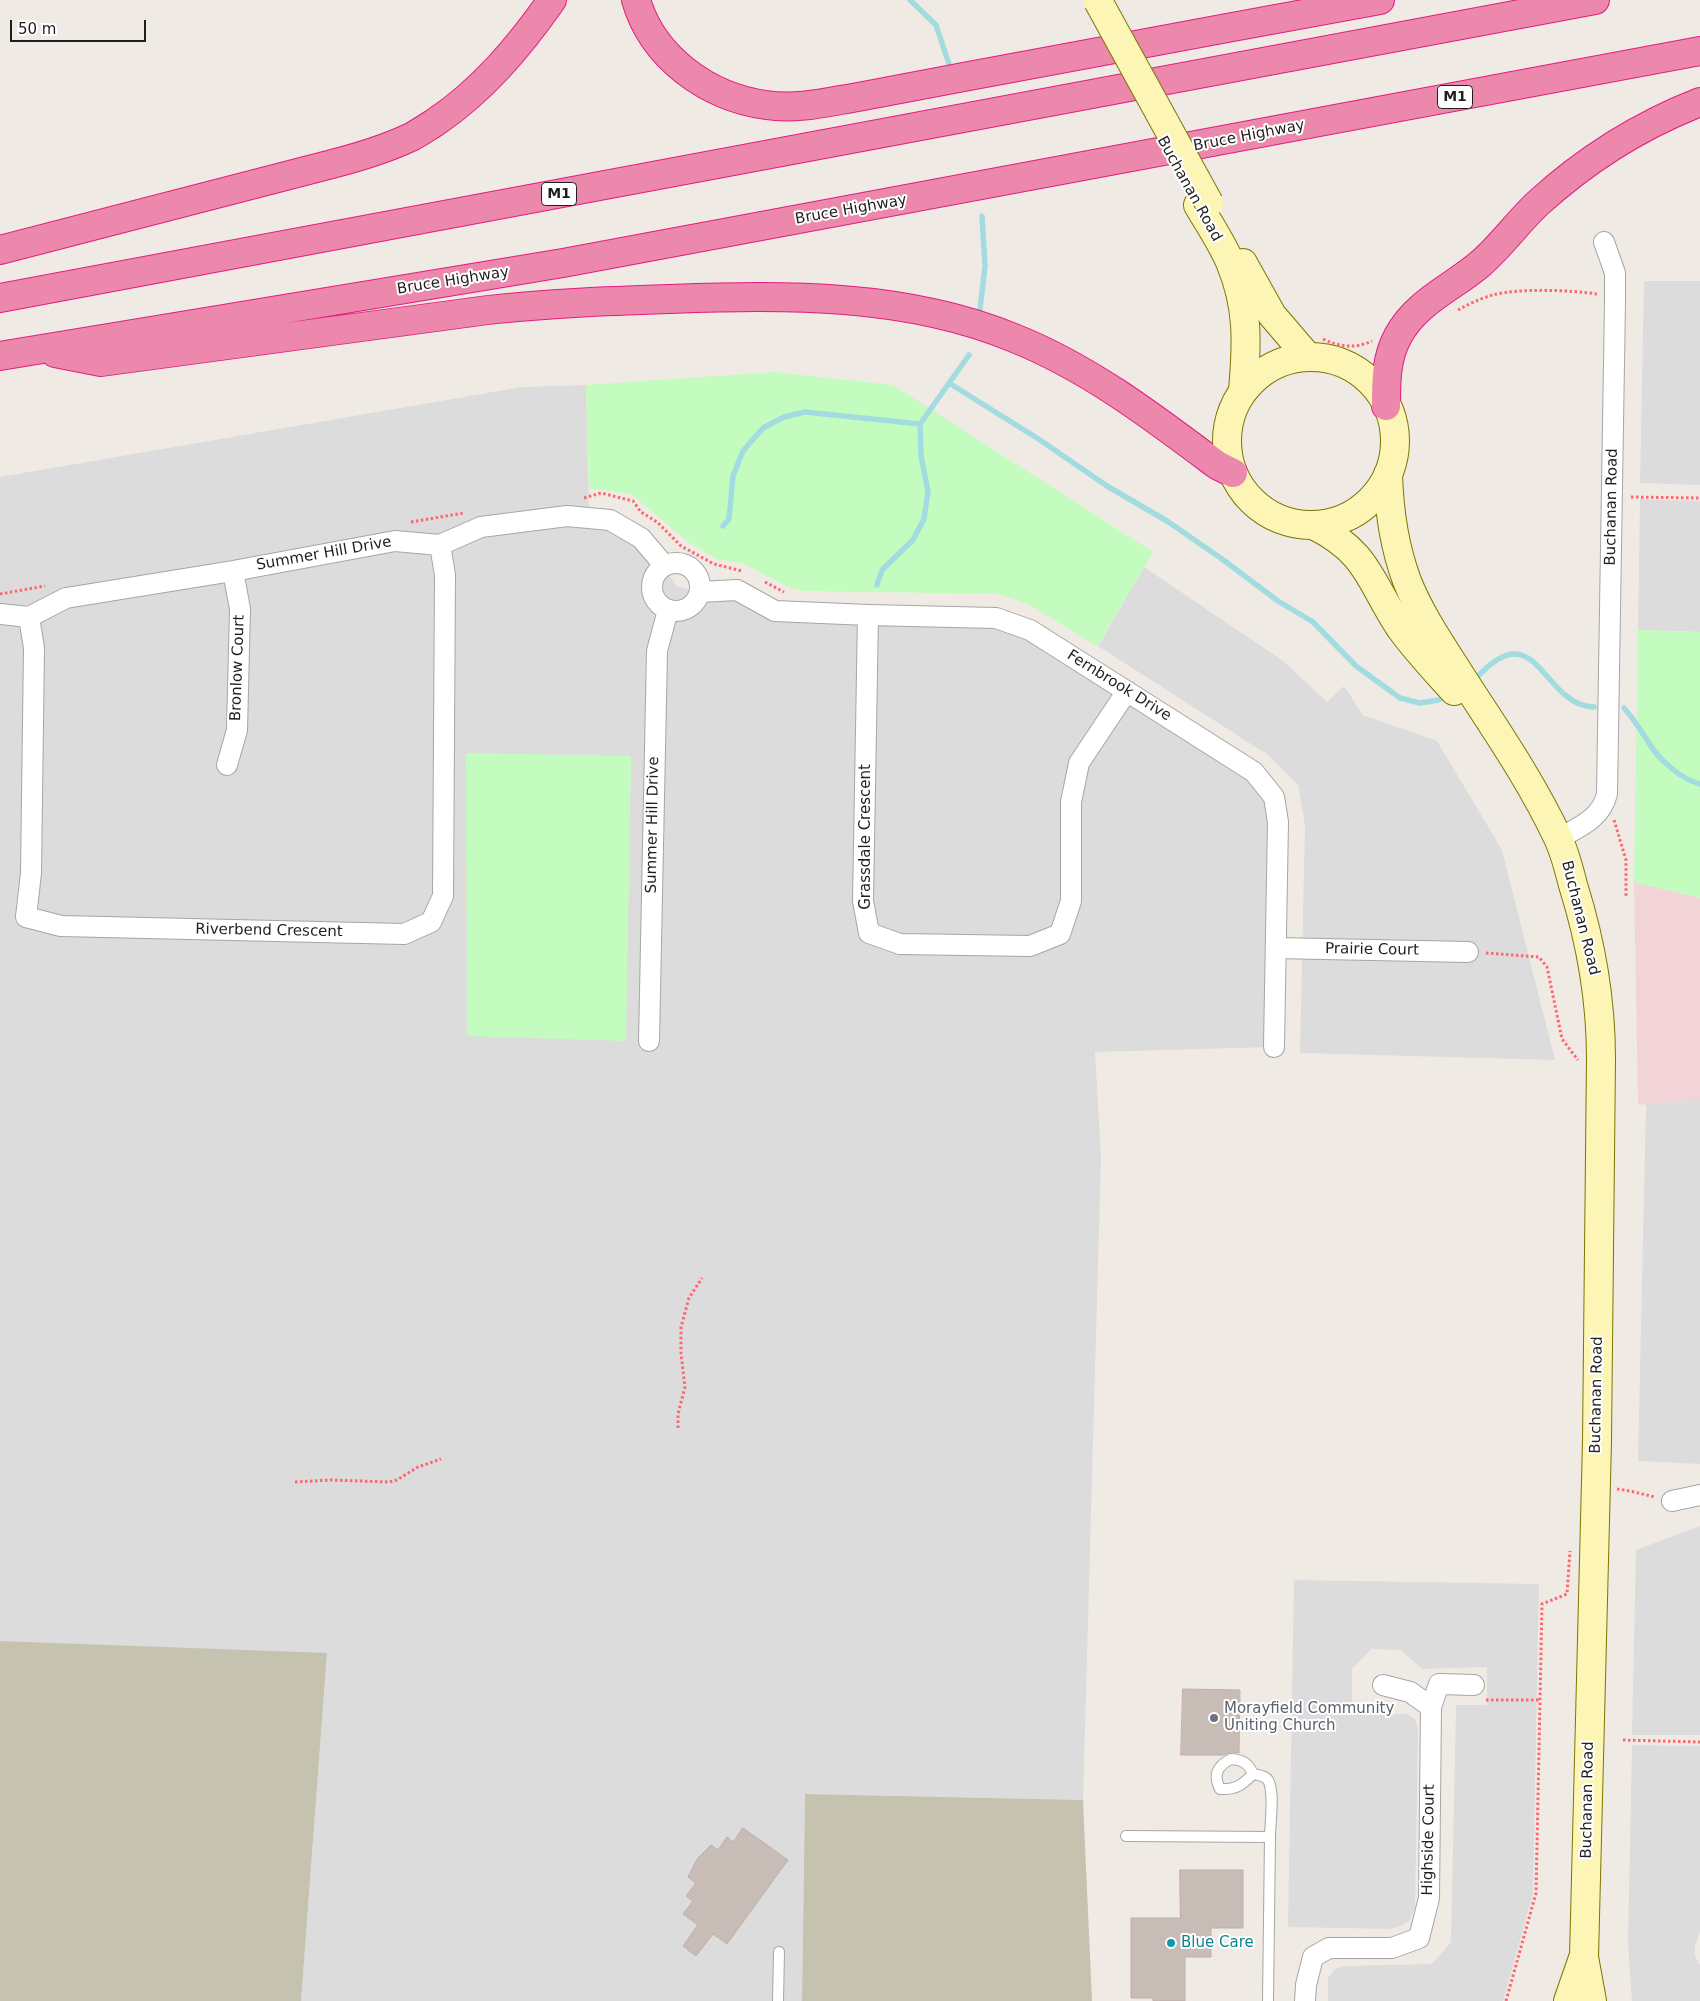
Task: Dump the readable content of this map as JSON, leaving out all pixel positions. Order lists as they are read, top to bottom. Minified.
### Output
{"streets":{"highway":["M1","Bruce Highway"],"main road":["Buchanan Road"],"street":["Summer Hill Drive","Bronlow Court","Fernbrook Drive","Grassdale Crescent","Riverbend Crescent","Prairie Court","Highside Court"]},"crossings":[["Summer Hill Drive","Bronlow Court"],["Summer Hill Drive","Fernbrook Drive"],["Summer Hill Drive","Riverbend Crescent"],["Fernbrook Drive","Grassdale Crescent"],["Fernbrook Drive","Prairie Court"]],"places":["Morayfield Community Uniting Church","Blue Care"],"scale_bar":"50 m"}
